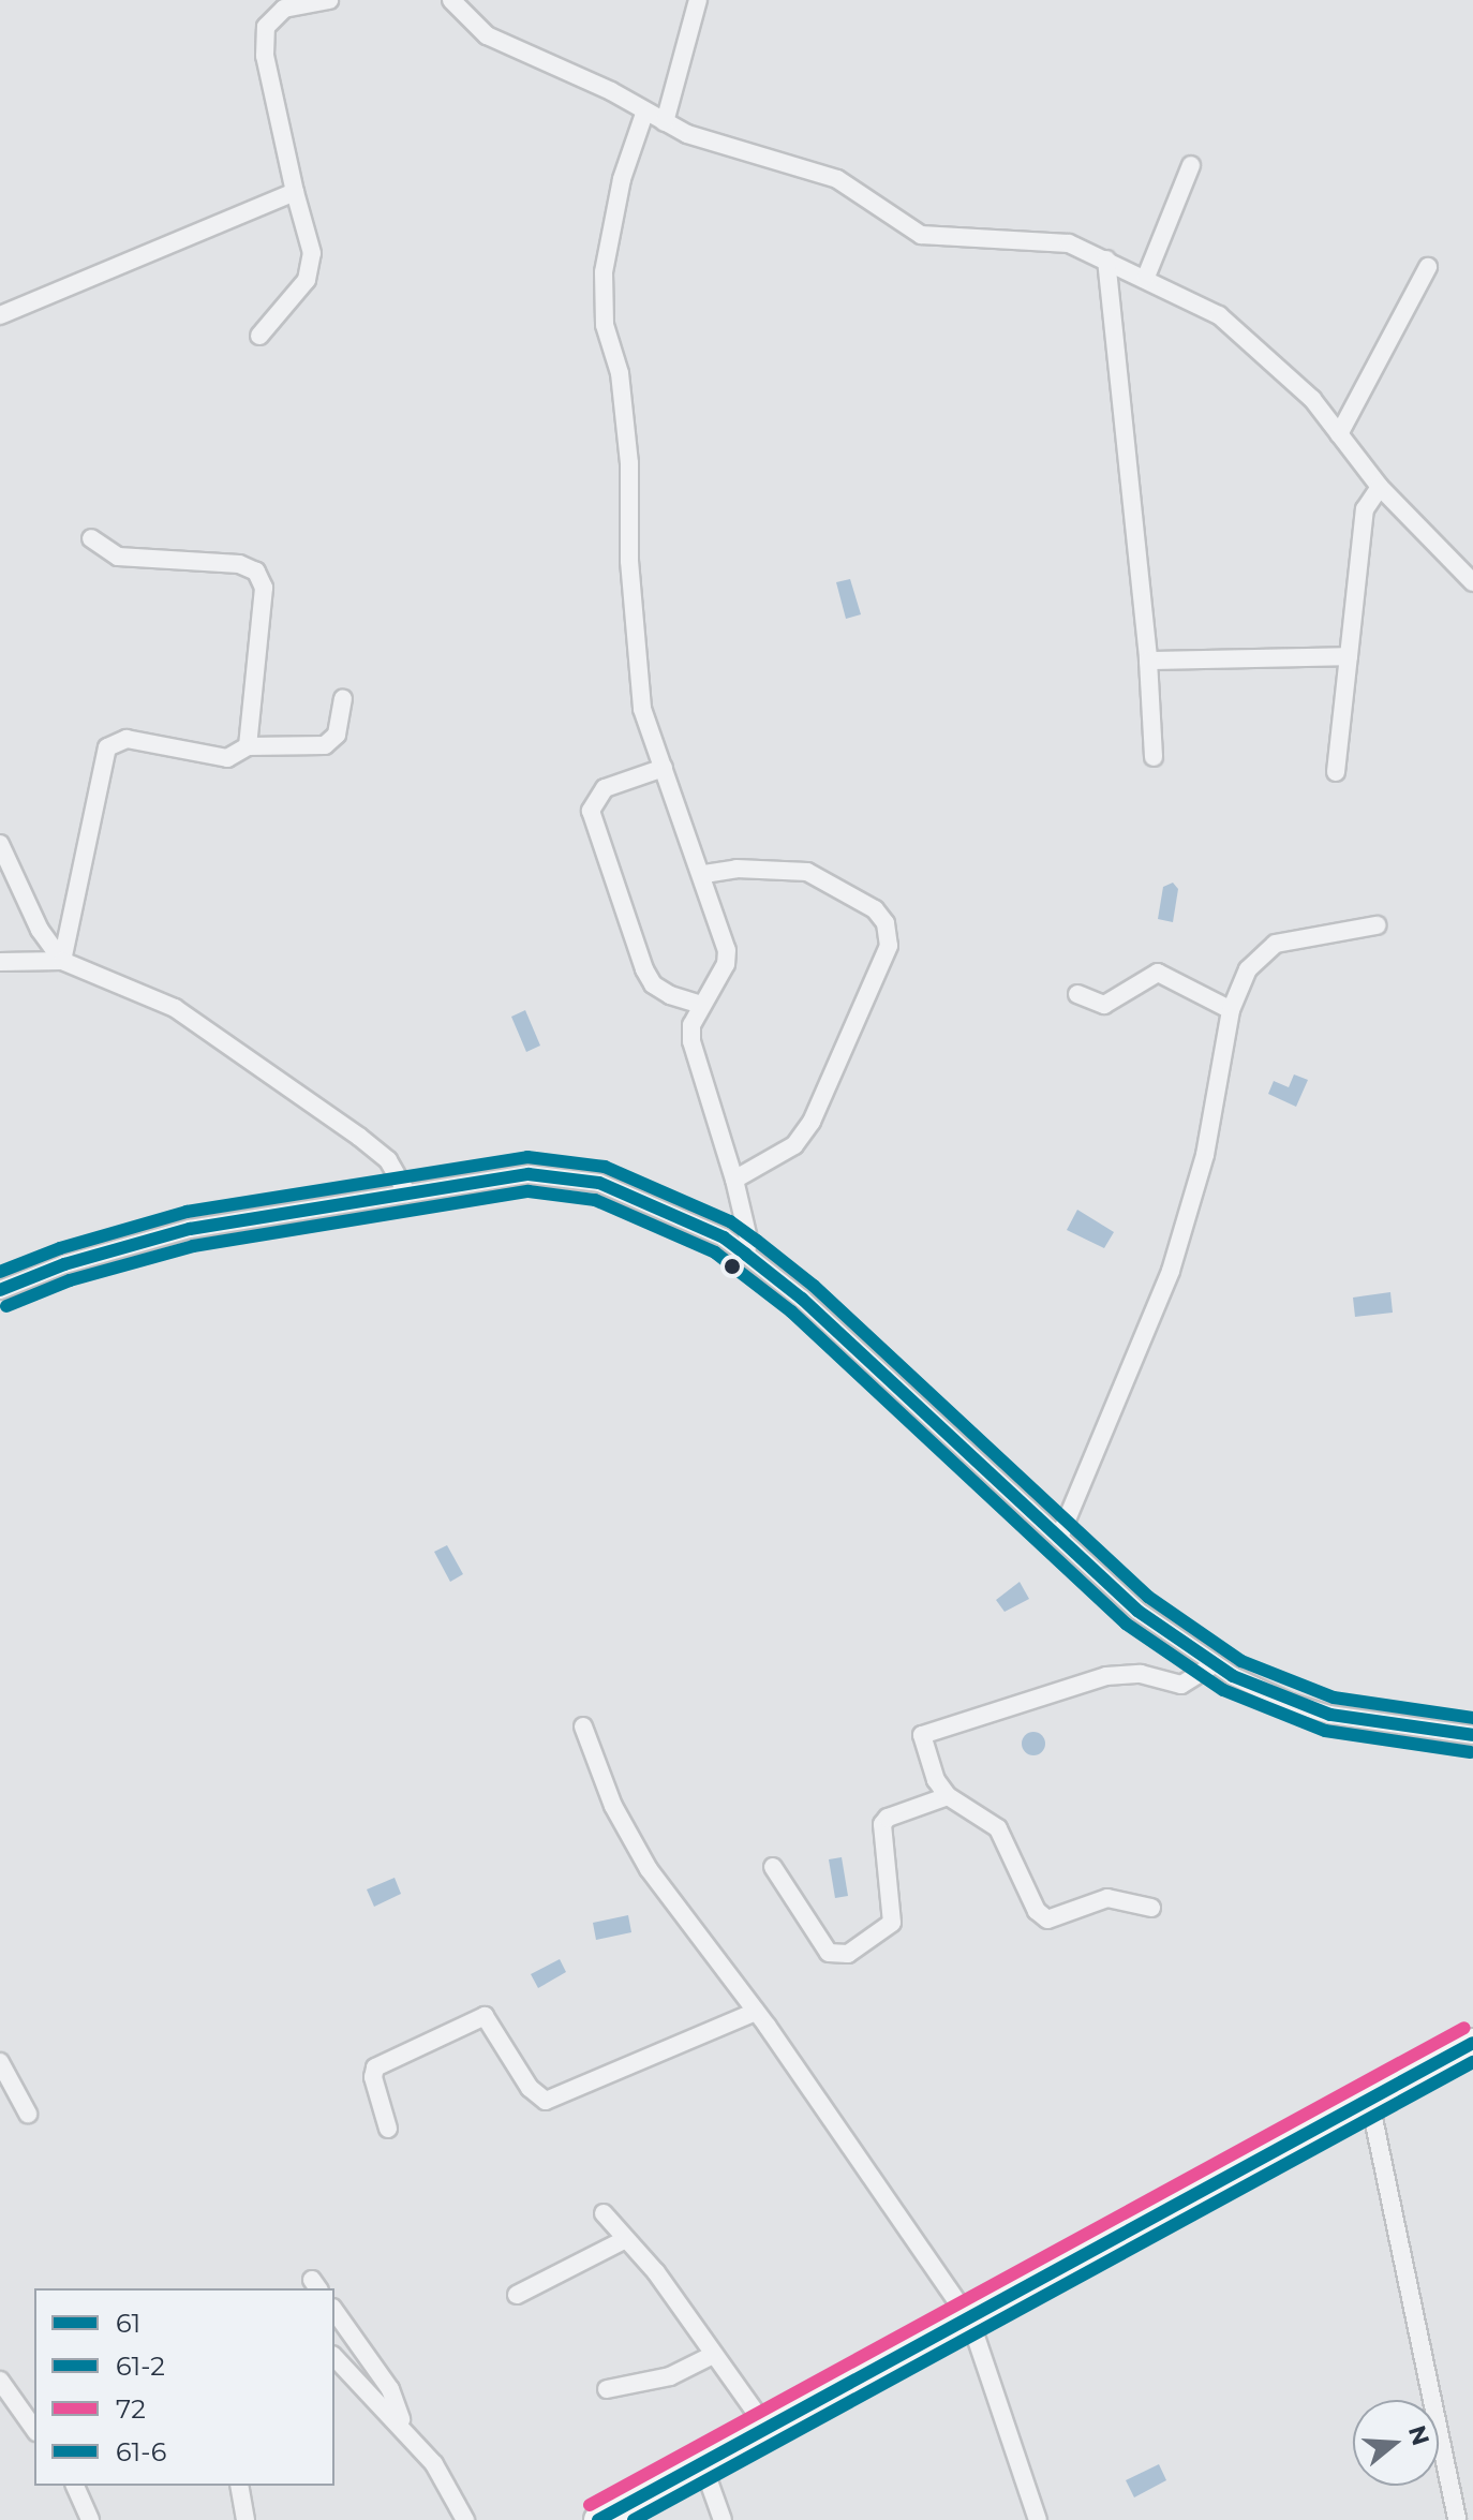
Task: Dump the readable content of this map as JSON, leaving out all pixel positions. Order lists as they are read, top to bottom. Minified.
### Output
{"lines":["transit line 61-6","transit line 61","transit line 61-2","transit line 72"],"legend":["61","61-2","72","61-6"],"north":"right"}
